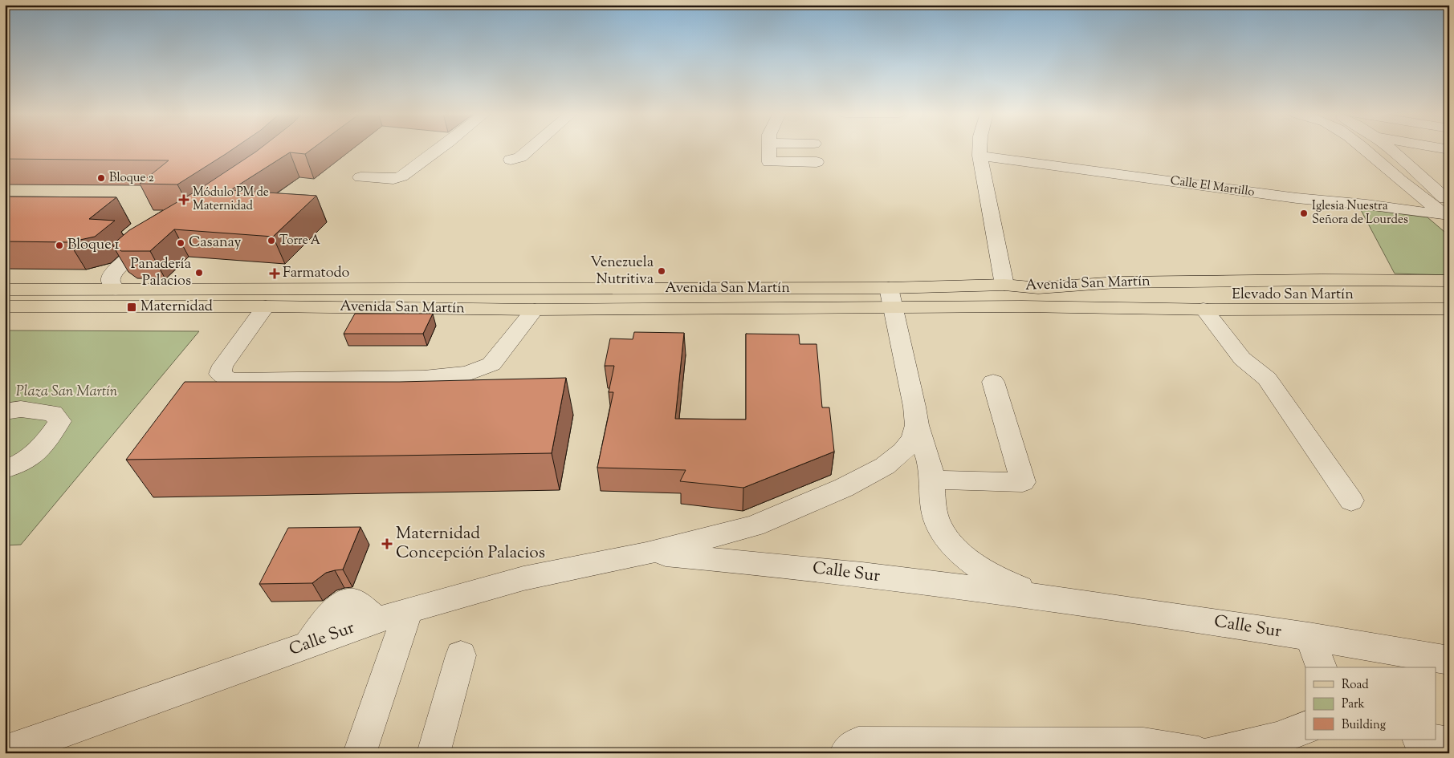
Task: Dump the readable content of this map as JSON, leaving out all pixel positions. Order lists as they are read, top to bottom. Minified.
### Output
{"streets":{"main road":["Avenida San Martín","Elevado San Martín"],"street":["Calle El Martillo","Calle Sur"]},"crossings":[["Avenida San Martín","Calle Sur"]],"parks":["Plaza San Martín"],"places":{"other":["Bloque 2","Iglesia Nuestra Señora de Lourdes","Torre A","Casanay","Bloque 1","Venezuela Nutritiva","Panadería Palacios"],"health":["Módulo PM de Maternidad","Farmatodo","Maternidad Concepción Palacios"],"transit":["Maternidad"]},"legend":["Road","Park","Building"]}
